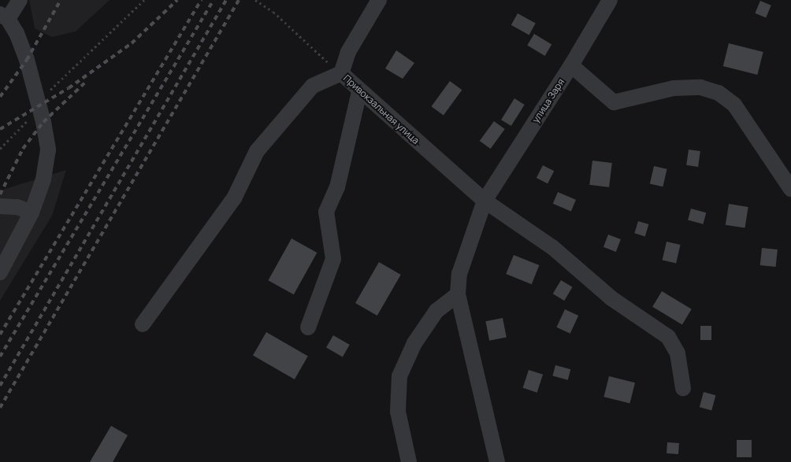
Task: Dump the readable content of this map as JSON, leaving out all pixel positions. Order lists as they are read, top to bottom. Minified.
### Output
{"streets":{"street":["улица Заря","Привокзальная улица"]},"crossings":[["улица Заря","Привокзальная улица"]]}
